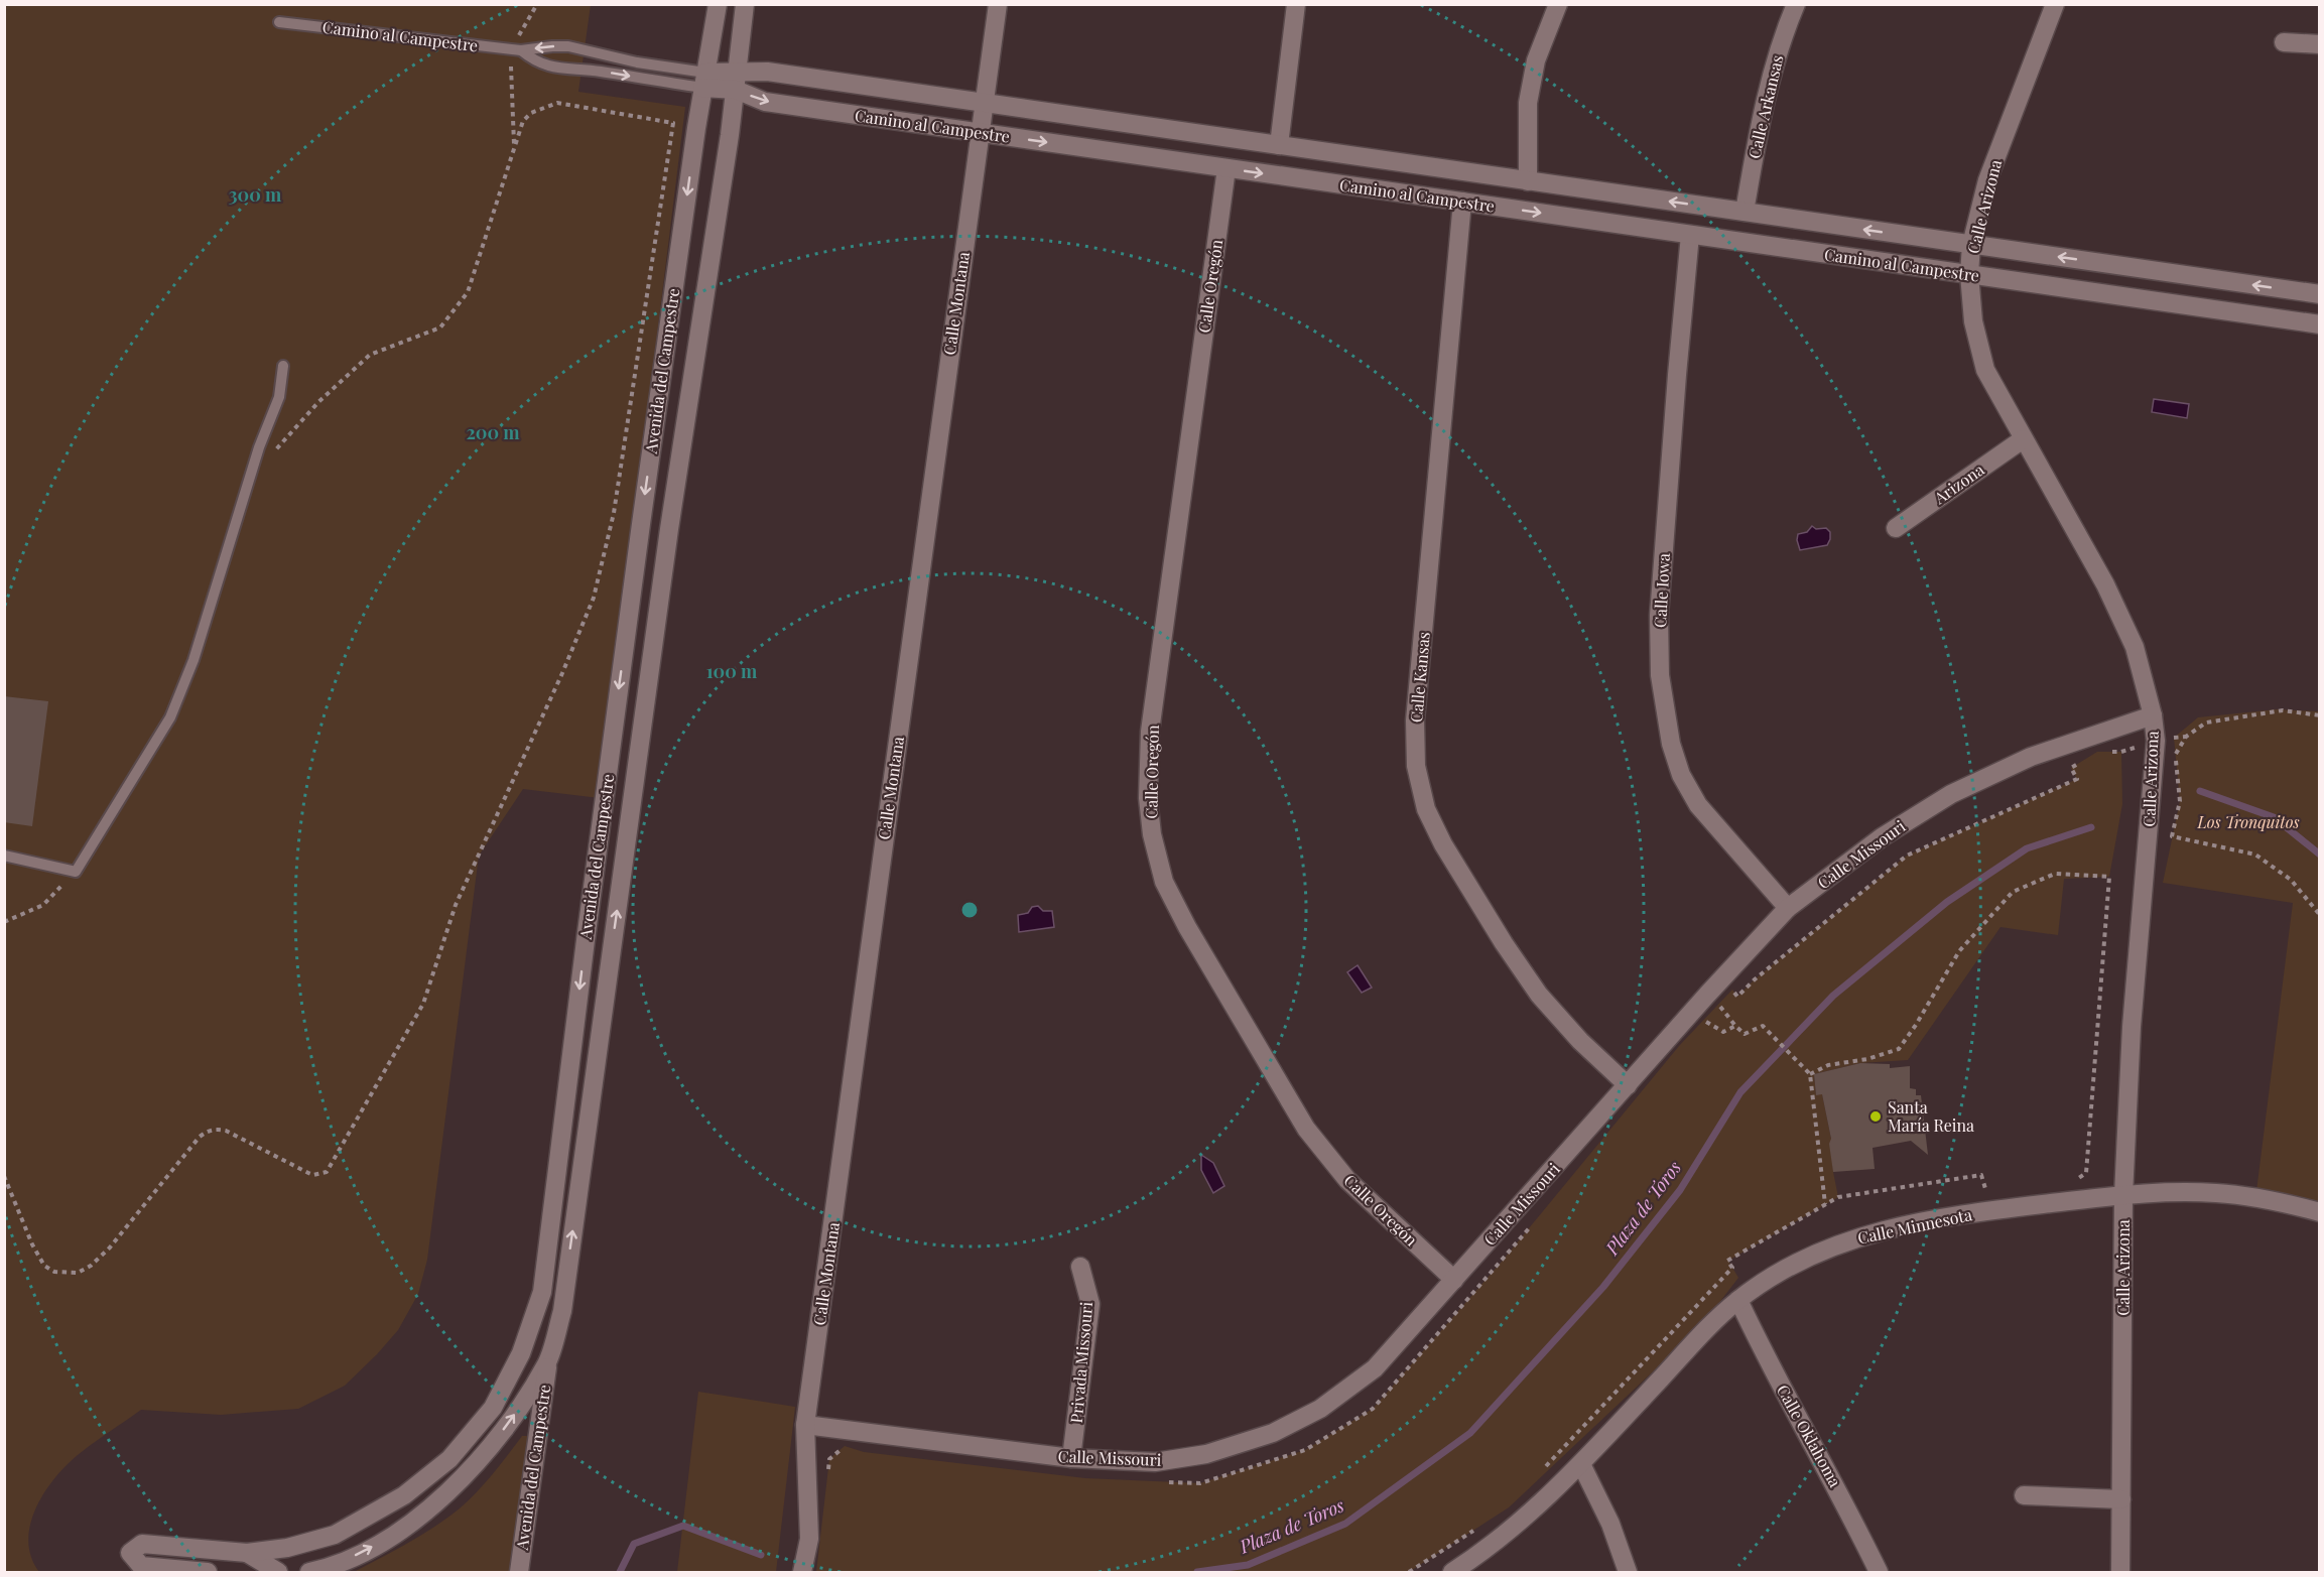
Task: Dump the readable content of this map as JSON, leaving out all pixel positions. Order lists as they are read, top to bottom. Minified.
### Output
{"streets":{"street":["Camino al Campestre","Calle Arkansas","Calle Arizona","Calle Oregón","Calle Montana","Avenida del Campestre","Arizona","Calle Iowa","Calle Kansas","Calle Missouri","Calle Minnesota","Privada Missouri","Calle Oklahoma"]},"crossings":[["Camino al Campestre","Calle Arkansas"],["Camino al Campestre","Calle Arizona"],["Camino al Campestre","Calle Oregón"],["Camino al Campestre","Calle Montana"],["Camino al Campestre","Avenida del Campestre"],["Camino al Campestre","Calle Iowa"],["Camino al Campestre","Calle Kansas"],["Calle Arizona","Arizona"],["Calle Arizona","Calle Missouri"],["Calle Arizona","Calle Minnesota"],["Calle Oregón","Calle Missouri"],["Calle Montana","Calle Missouri"],["Calle Iowa","Calle Missouri"],["Calle Kansas","Calle Missouri"],["Calle Missouri","Privada Missouri"],["Calle Minnesota","Calle Oklahoma"]],"water":["Plaza de Toros"],"parks":["Los Tronquitos"],"places":["Santa María Reina"],"rings":["300 m","200 m","100 m"]}
